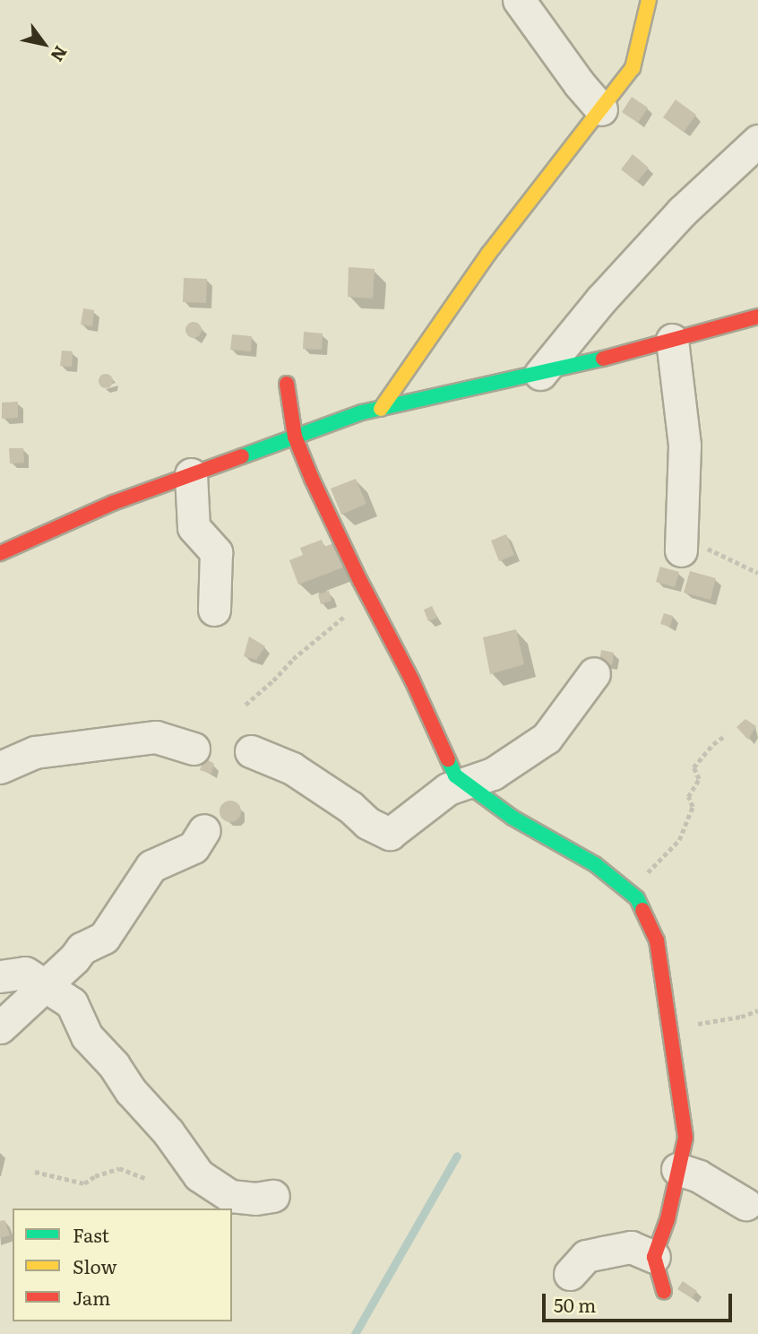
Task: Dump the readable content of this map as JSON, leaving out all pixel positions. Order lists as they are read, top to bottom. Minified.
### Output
{"legend":["Fast","Slow","Jam"],"scale_bar":"50 m","north":"bottom right"}
